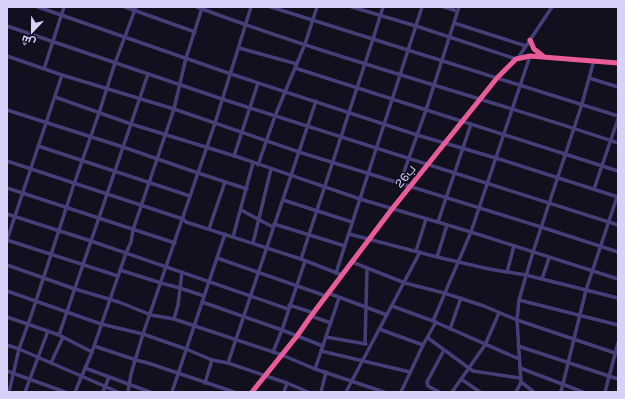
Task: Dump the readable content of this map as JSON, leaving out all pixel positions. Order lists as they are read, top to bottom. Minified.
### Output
{"streets":{"highway":["26ب"]},"north":"bottom"}
